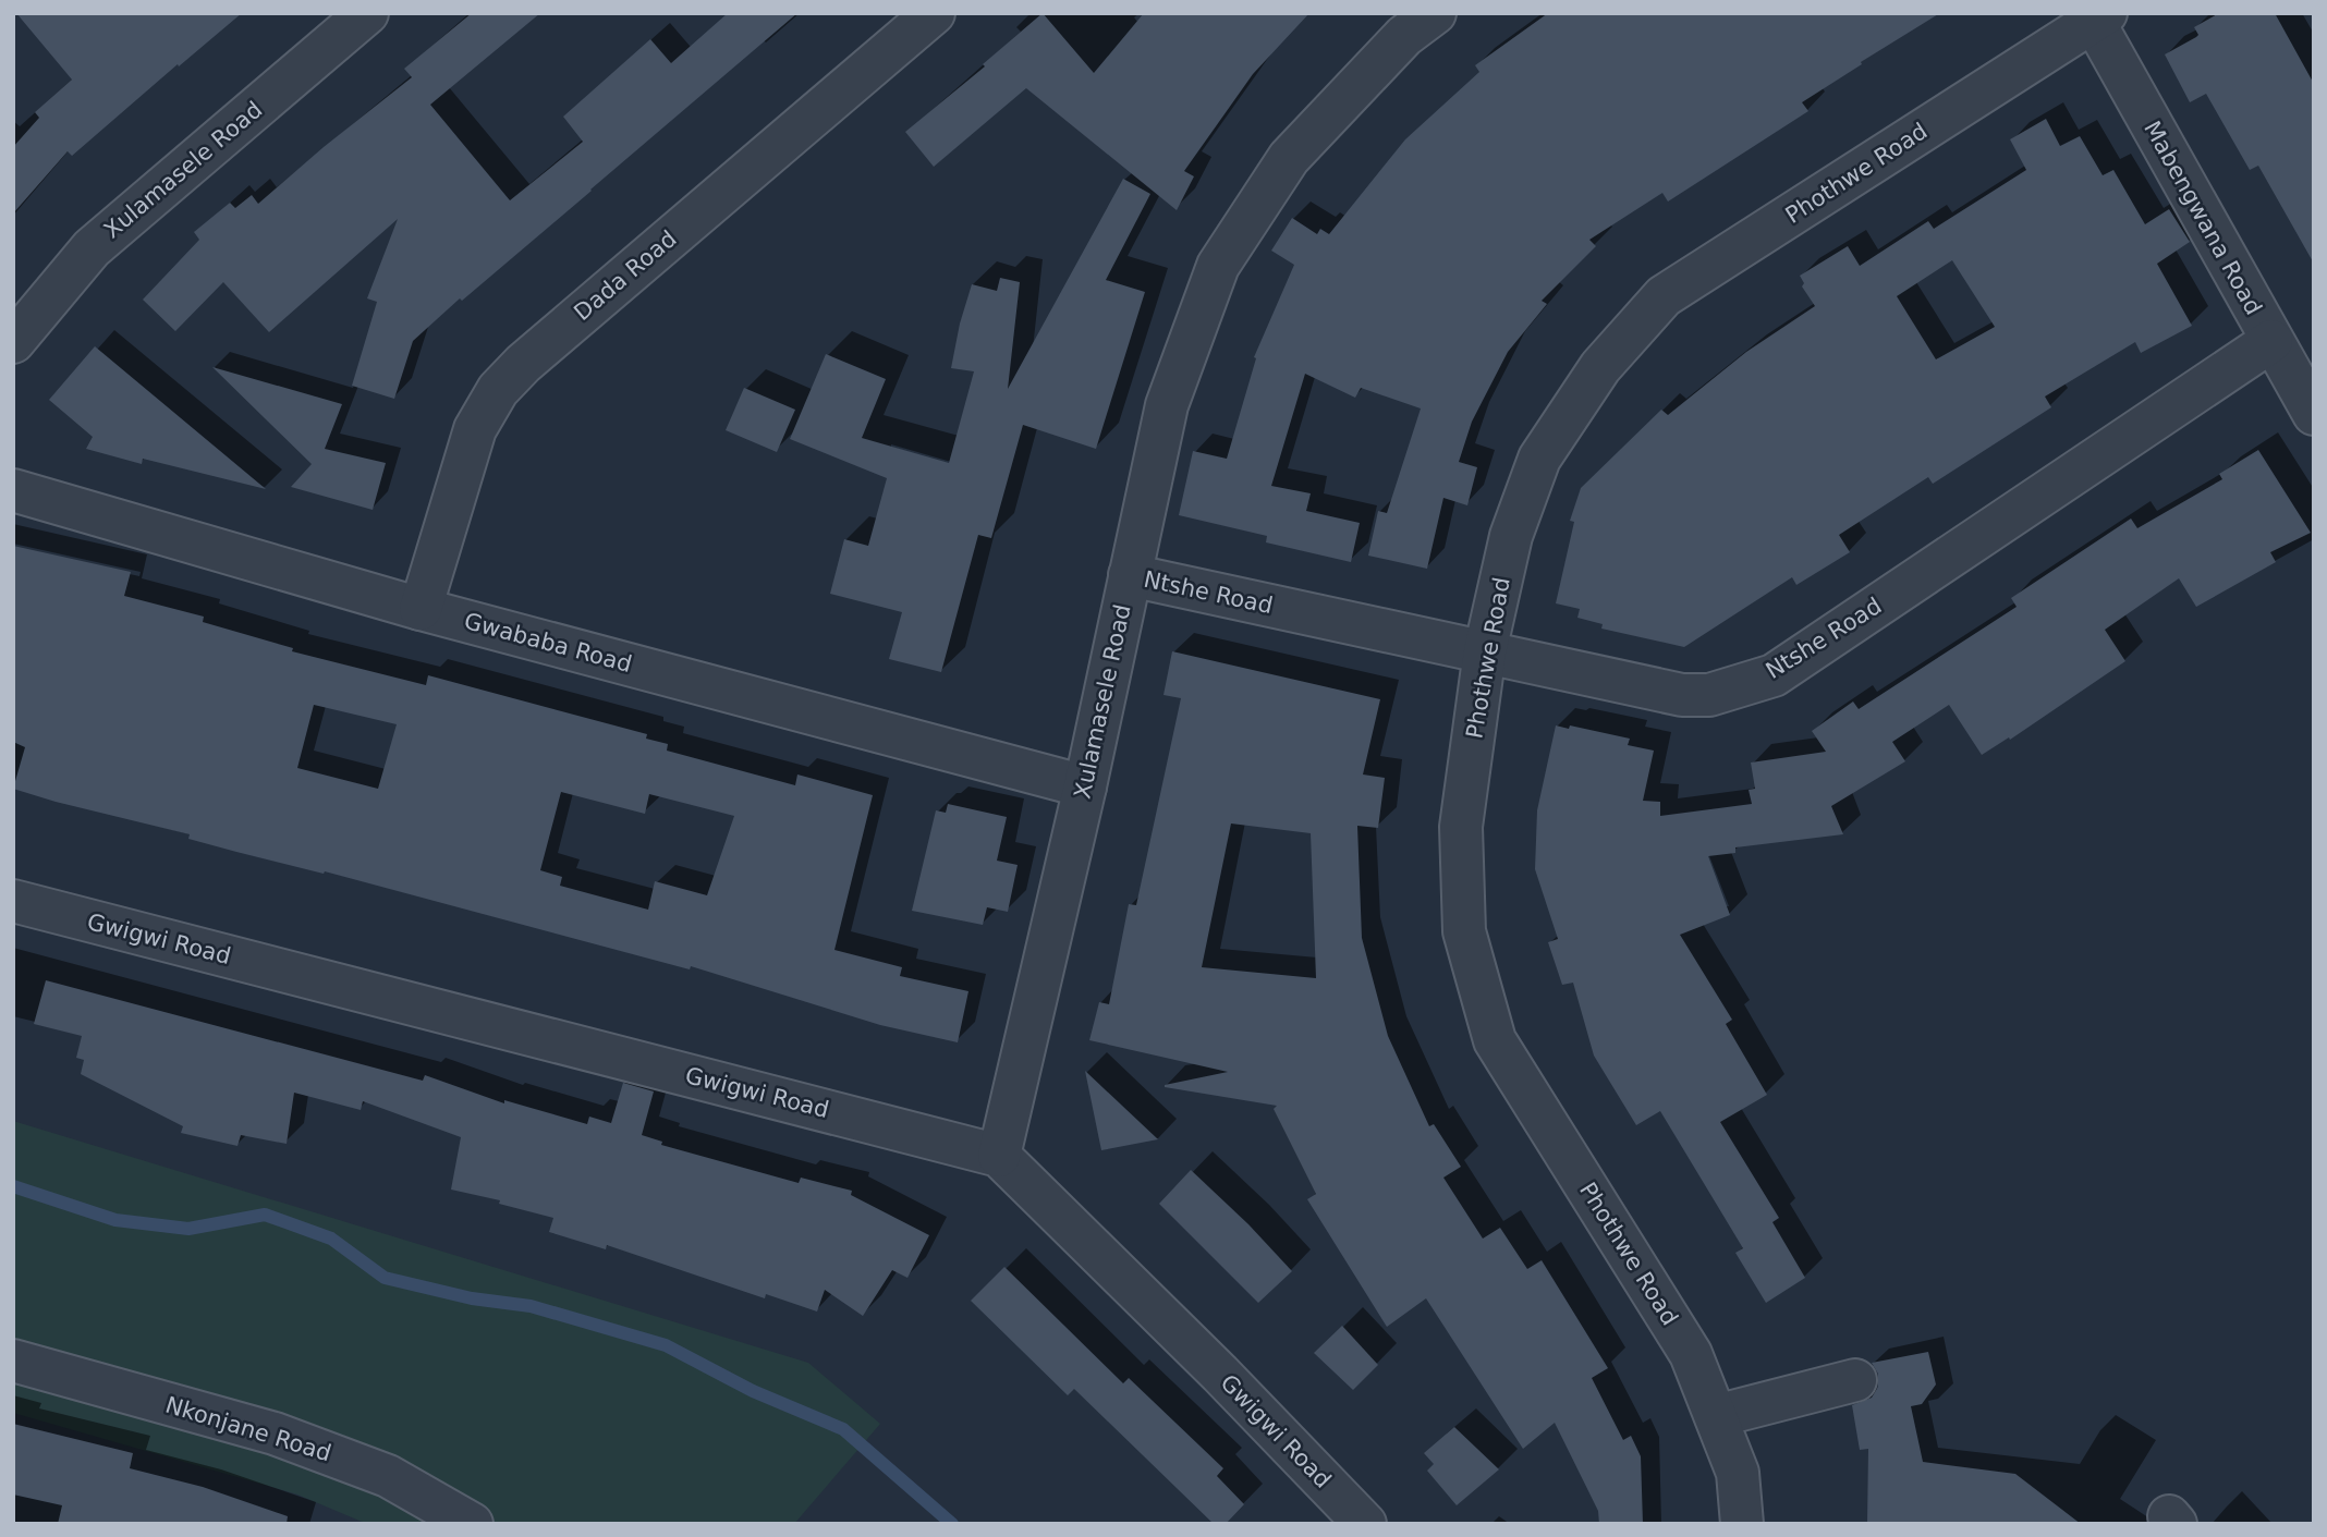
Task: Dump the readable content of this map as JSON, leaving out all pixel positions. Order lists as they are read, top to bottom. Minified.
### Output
{"streets":{"street":["Xulamasele Road","Phothwe Road","Mabengwana Road","Dada Road","Ntshe Road","Gwababa Road","Gwigwi Road","Nkonjane Road"]},"crossings":[["Xulamasele Road","Ntshe Road"],["Xulamasele Road","Gwababa Road"],["Xulamasele Road","Gwigwi Road"],["Phothwe Road","Mabengwana Road"],["Phothwe Road","Ntshe Road"],["Mabengwana Road","Ntshe Road"],["Dada Road","Gwababa Road"]]}
